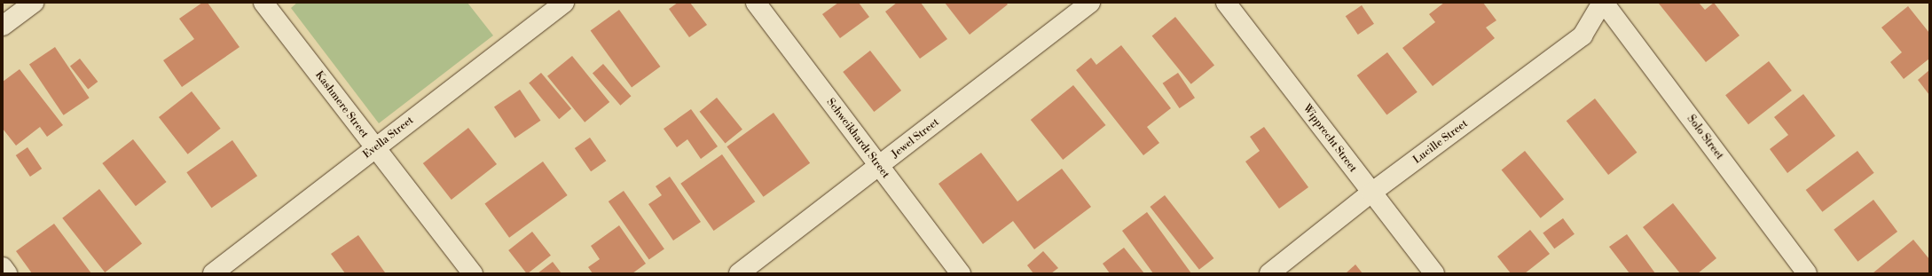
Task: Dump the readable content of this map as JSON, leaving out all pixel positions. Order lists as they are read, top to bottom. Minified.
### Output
{"streets":{"street":["Kashmere Street","Evella Street","Solo Street","Schweikhardt Street","Jewel Street","Wipprecht Street","Lucille Street"]},"crossings":[["Kashmere Street","Evella Street"],["Solo Street","Lucille Street"],["Schweikhardt Street","Jewel Street"],["Wipprecht Street","Lucille Street"]]}
